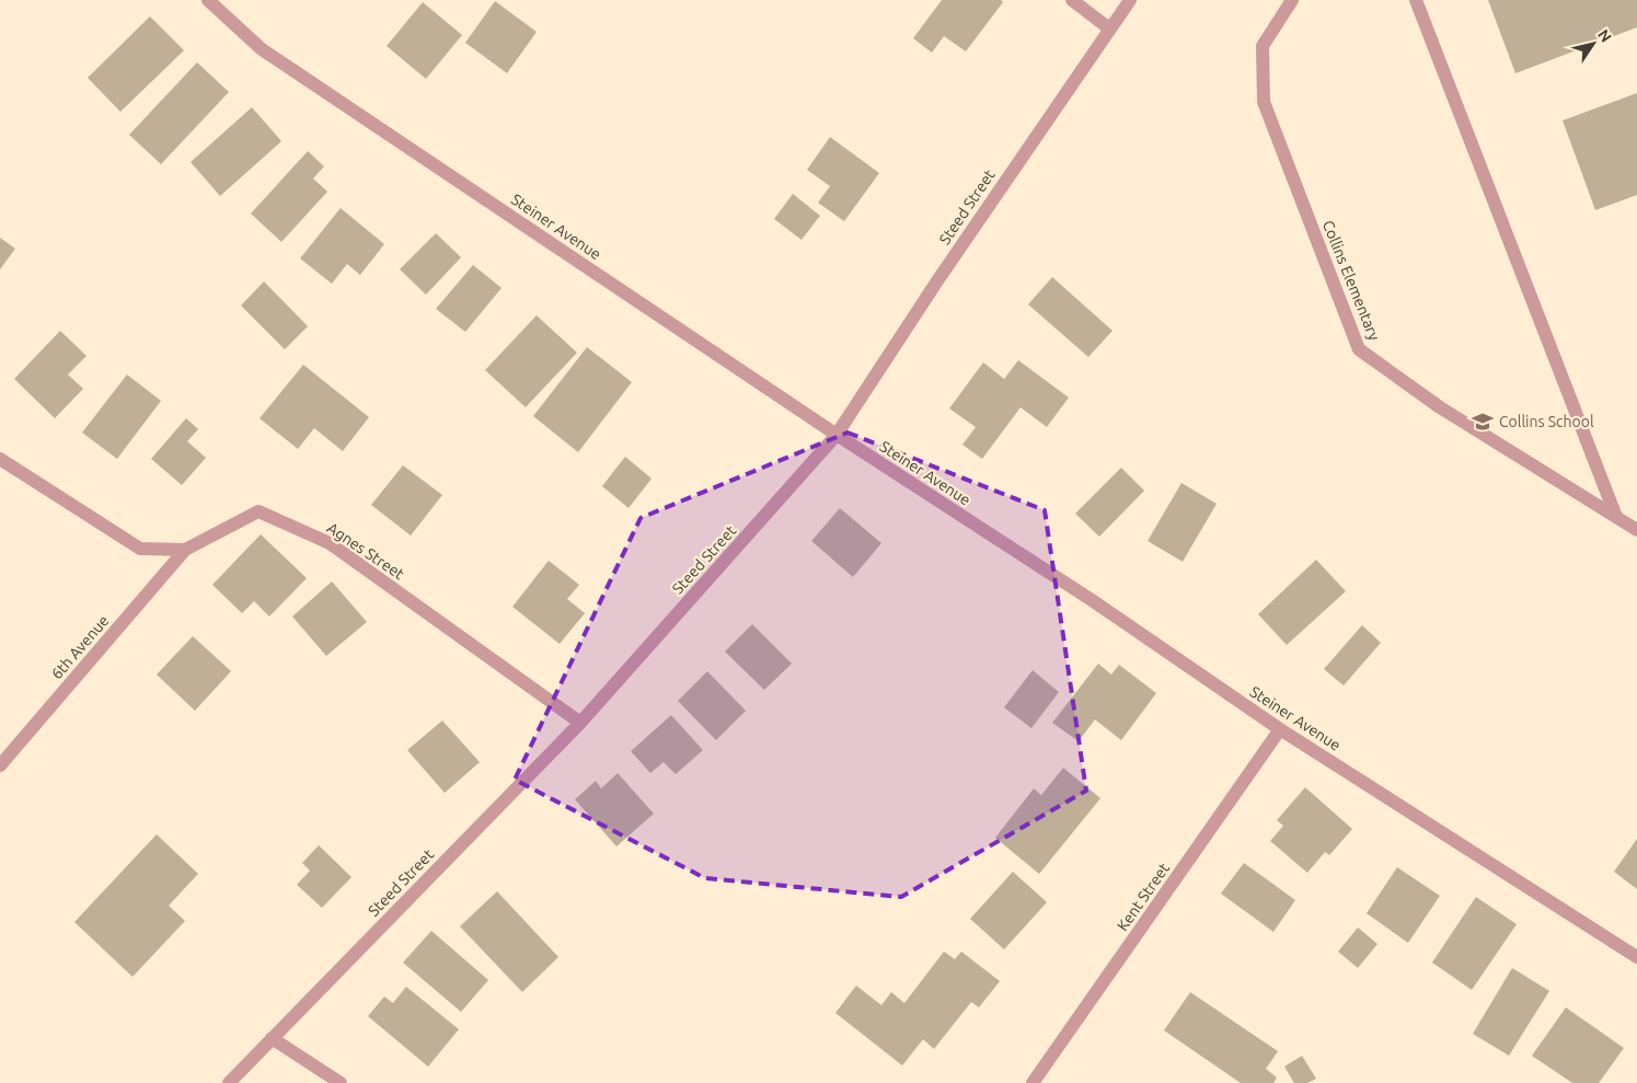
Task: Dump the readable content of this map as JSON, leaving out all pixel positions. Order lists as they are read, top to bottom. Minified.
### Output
{"streets":{"street":["Steed Street","Steiner Avenue","Collins Elementary","Agnes Street","6th Avenue","Kent Street"]},"crossings":[["Steed Street","Steiner Avenue"],["Steed Street","Agnes Street"],["Steiner Avenue","Kent Street"],["Agnes Street","6th Avenue"]],"places":{"school or university":["Collins School"]},"north":"top right"}
